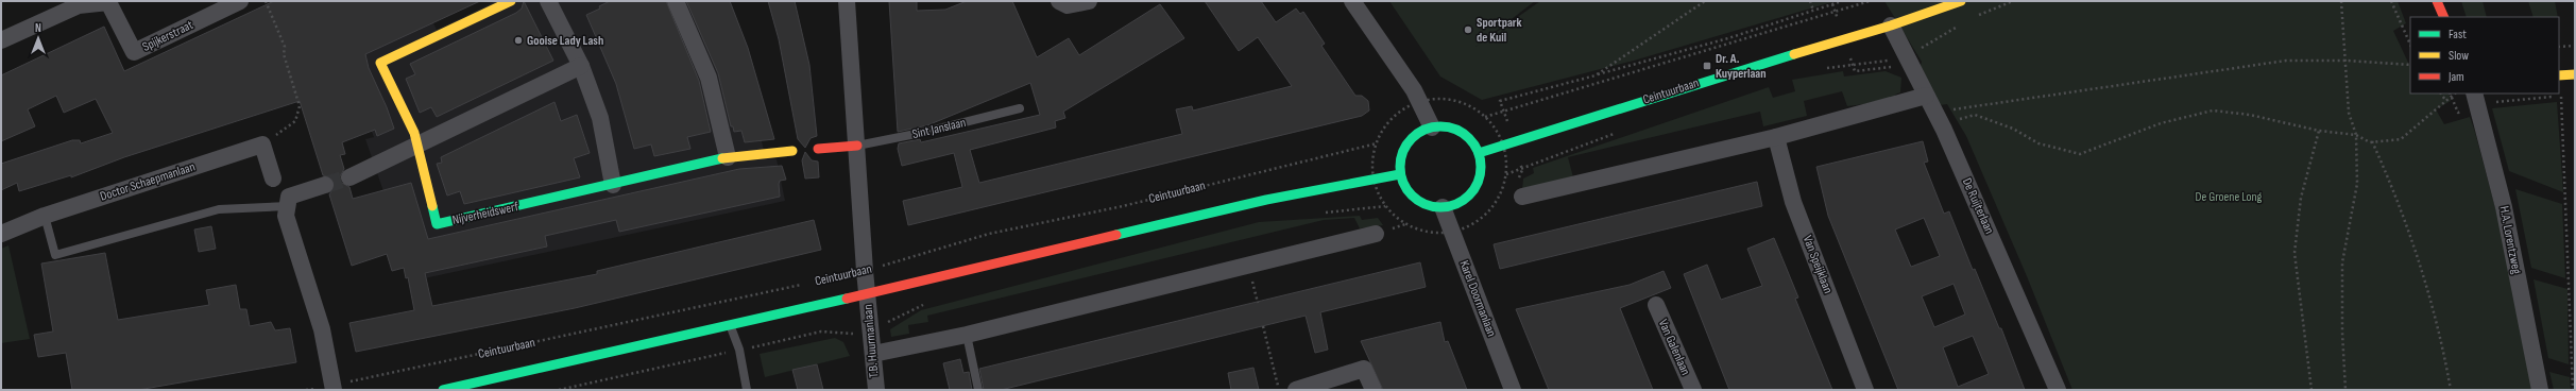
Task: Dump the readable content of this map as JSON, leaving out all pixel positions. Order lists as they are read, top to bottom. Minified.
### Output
{"streets":{"main road":["Ceintuurbaan","Nijverheidswerf"],"street":["Spijkerstraat","Doctor Schaepmanlaan","De Ruijterlaan","H.A. Lorentzweg","Van Speijklaan","Karel Doormanlaan","T.B. Huurmanlaan","Van Galenlaan"],"lane":["Sint Janslaan"]},"crossings":[["Ceintuurbaan","De Ruijterlaan"],["Ceintuurbaan","Karel Doormanlaan"],["Ceintuurbaan","T.B. Huurmanlaan"]],"parks":["De Groene Long"],"places":{"other":["Sportpark de Kuil","Gooise Lady Lash"],"transit":["Dr. A. Kuyperlaan"]},"legend":["Fast","Slow","Jam"],"north":"top"}
